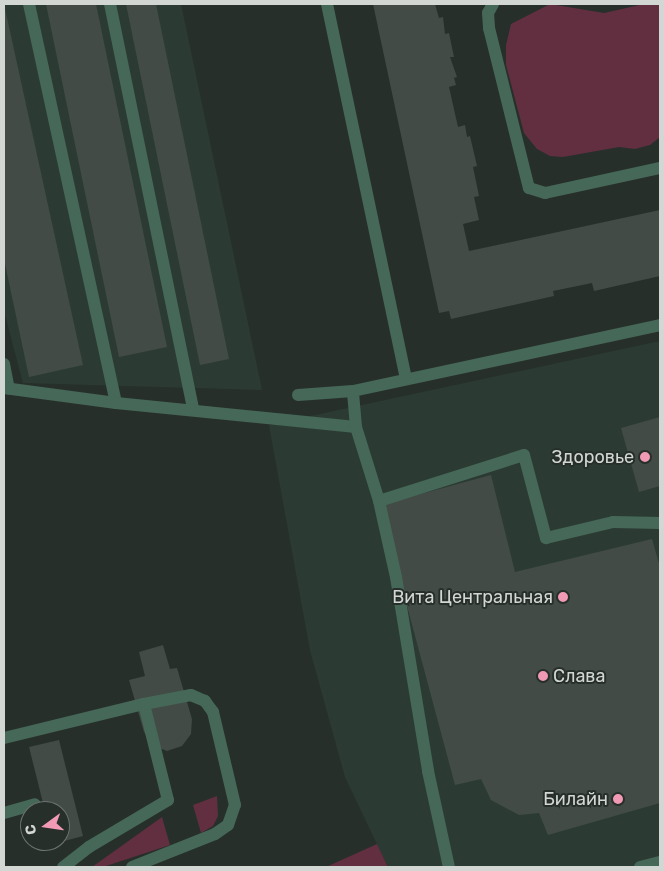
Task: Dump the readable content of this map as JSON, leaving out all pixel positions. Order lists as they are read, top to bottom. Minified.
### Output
{"places":["Здоровье","Вита Центральная","Слава","Билайн"],"north":"left"}
